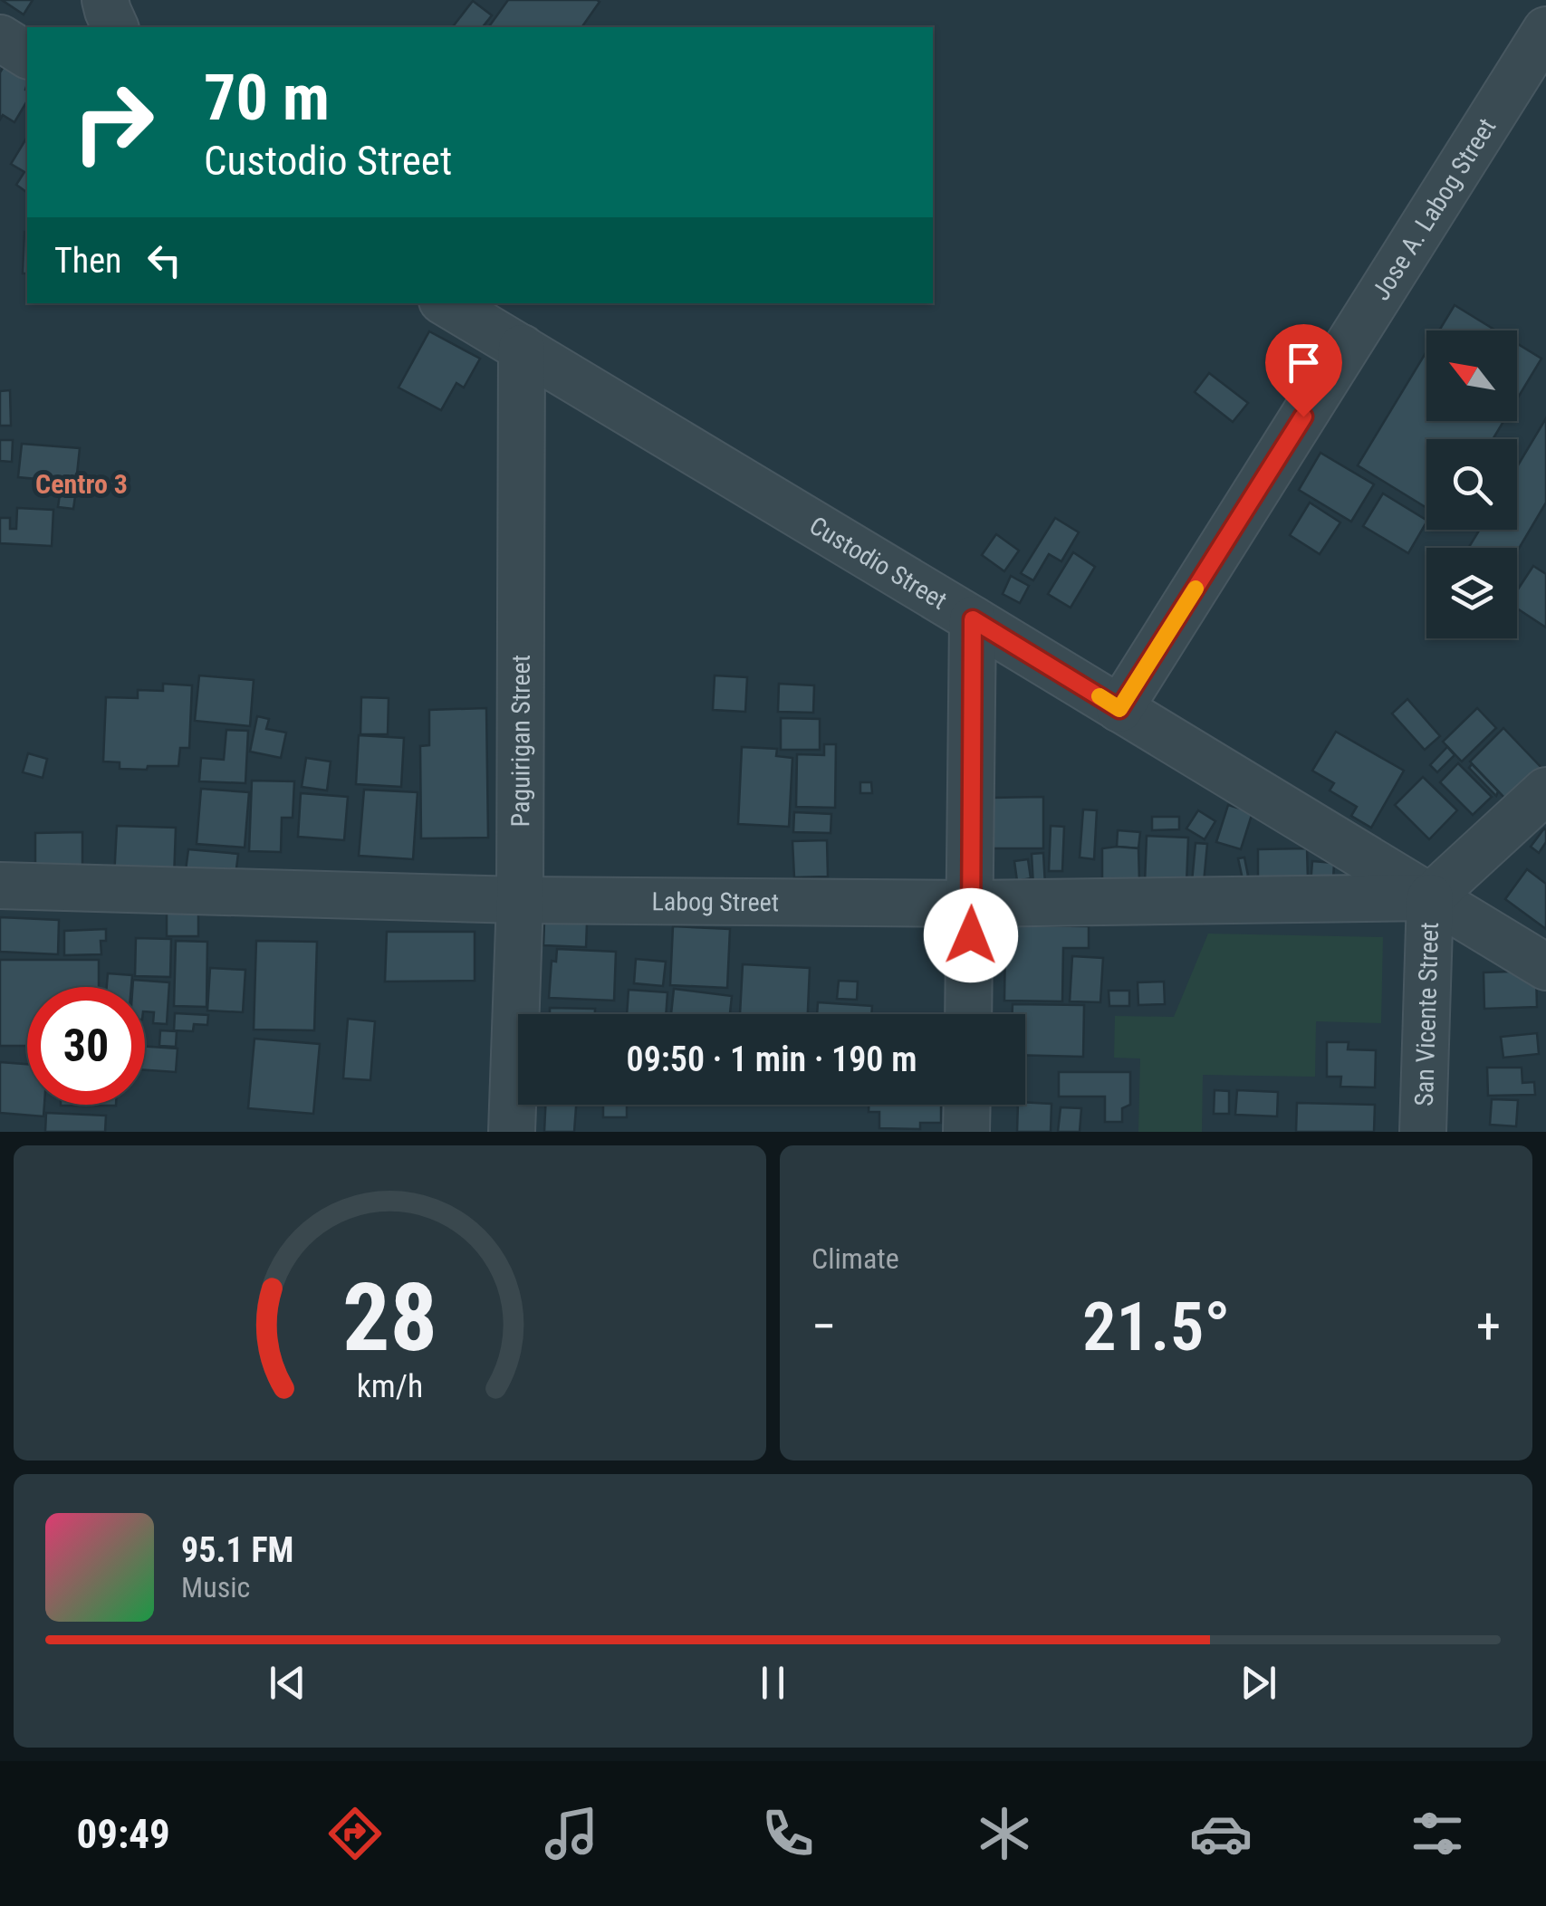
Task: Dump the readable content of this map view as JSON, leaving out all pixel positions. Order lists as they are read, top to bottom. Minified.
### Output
{"streets":{"street":["Jose A. Labog Street","Custodio Street","Paguirigan Street","Labog Street","San Vicente Street"]},"crossings":[["Jose A. Labog Street","Custodio Street"],["Custodio Street","Paguirigan Street"],["Custodio Street","Labog Street"],["Custodio Street","San Vicente Street"],["Paguirigan Street","Labog Street"],["Labog Street","San Vicente Street"]],"districts":["Centro 3"],"north":"top left","page":{"turn":["70 m","Custodio Street"],"then":"Then","limit":"30","trip":"09:50 · 1 min · 190 m","tile":"Climate","heat":["−","21.5°","+"],"song":["95.1 FM","Music"],"tabs":"09:49","gauge":["28","km/h"]}}
